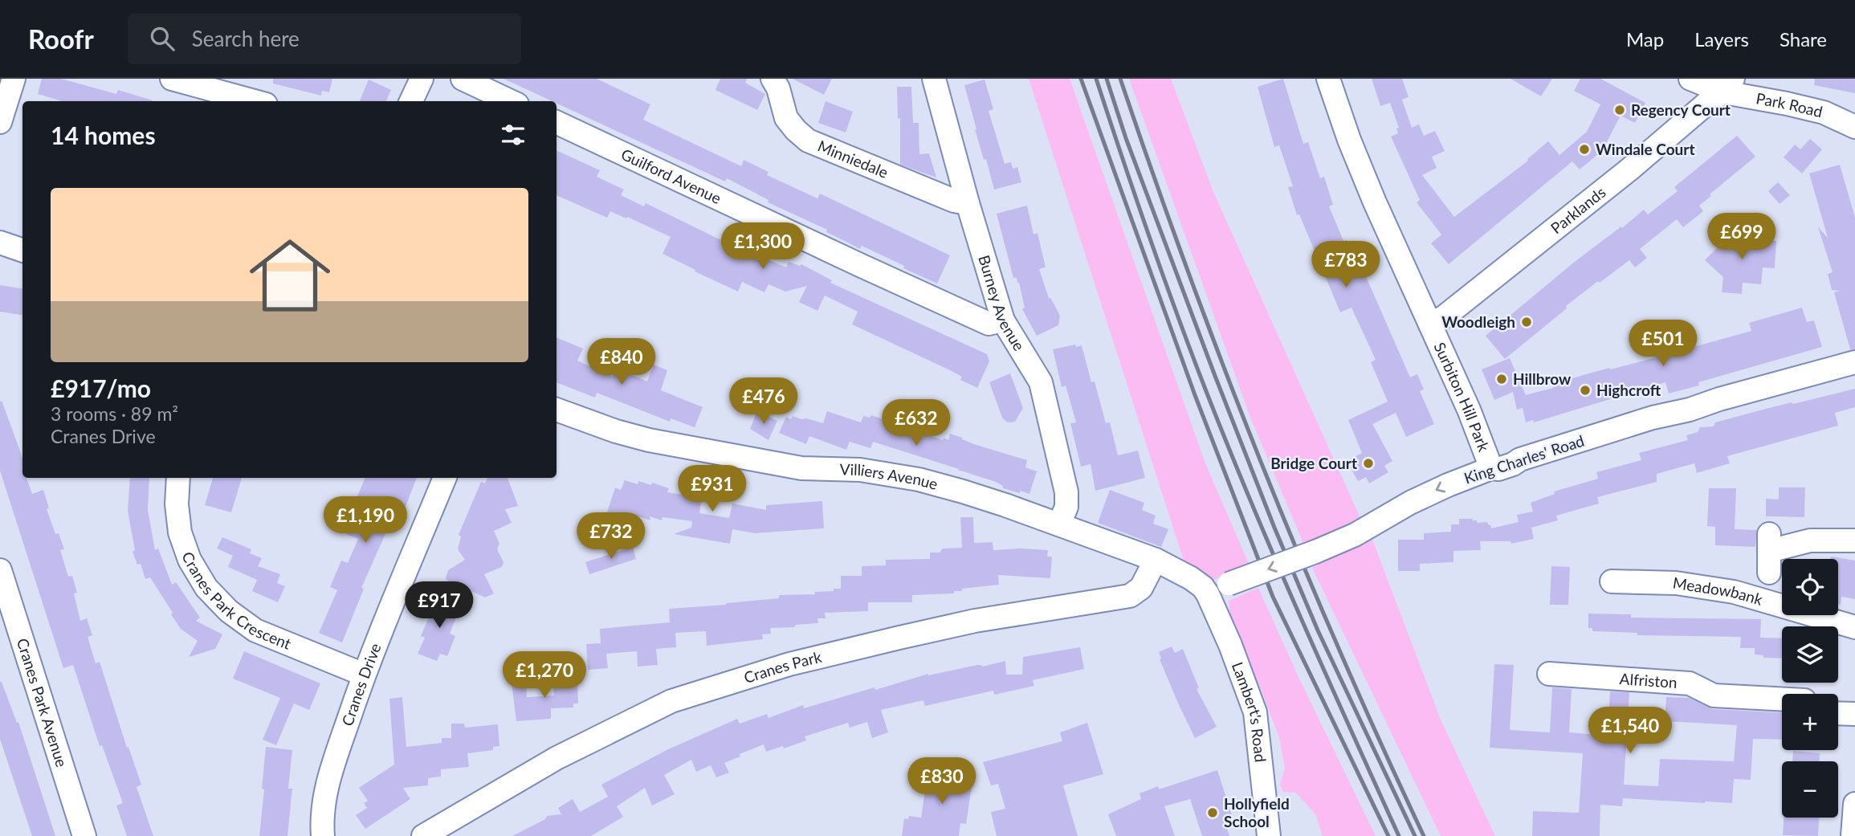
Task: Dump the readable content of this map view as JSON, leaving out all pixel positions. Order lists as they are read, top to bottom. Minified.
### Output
{"streets":{"street":["Park Road","Minniedale","Guilford Avenue","Parklands","Burney Avenue","Surbiton Hill Park","King Charles' Road","Villiers Avenue","Meadowbank","Cranes Park Crescent","Cranes Park","Alfriston","Cranes Drive","Cranes Park Avenue","Lambert's Road"]},"crossings":[["Park Road","Parklands"],["Minniedale","Burney Avenue"],["Guilford Avenue","Burney Avenue"],["Parklands","Surbiton Hill Park"],["Burney Avenue","Villiers Avenue"],["Surbiton Hill Park","King Charles' Road"],["King Charles' Road","Villiers Avenue"],["King Charles' Road","Lambert's Road"],["Villiers Avenue","Cranes Park"],["Villiers Avenue","Lambert's Road"],["Cranes Park Crescent","Cranes Drive"]],"one_way":["King Charles' Road"],"places":["Regency Court","Windale Court","Woodleigh","Hillbrow","Highcroft","Bridge Court","Hollyfield School"],"page":{"header":"Roofr","search":"Search here","nav":["Map","Layers","Share"],"heading":"14 homes","list":[{"name":"£917/mo","note":"3 rooms · 89 m² · Cranes Drive"}],"price":["£699","£1,300","£783","£501","£840","£476","£632","£931","£1,190","£732","£917","£1,270","£1,540","£830"],"map_buttons":["+","−"]}}
